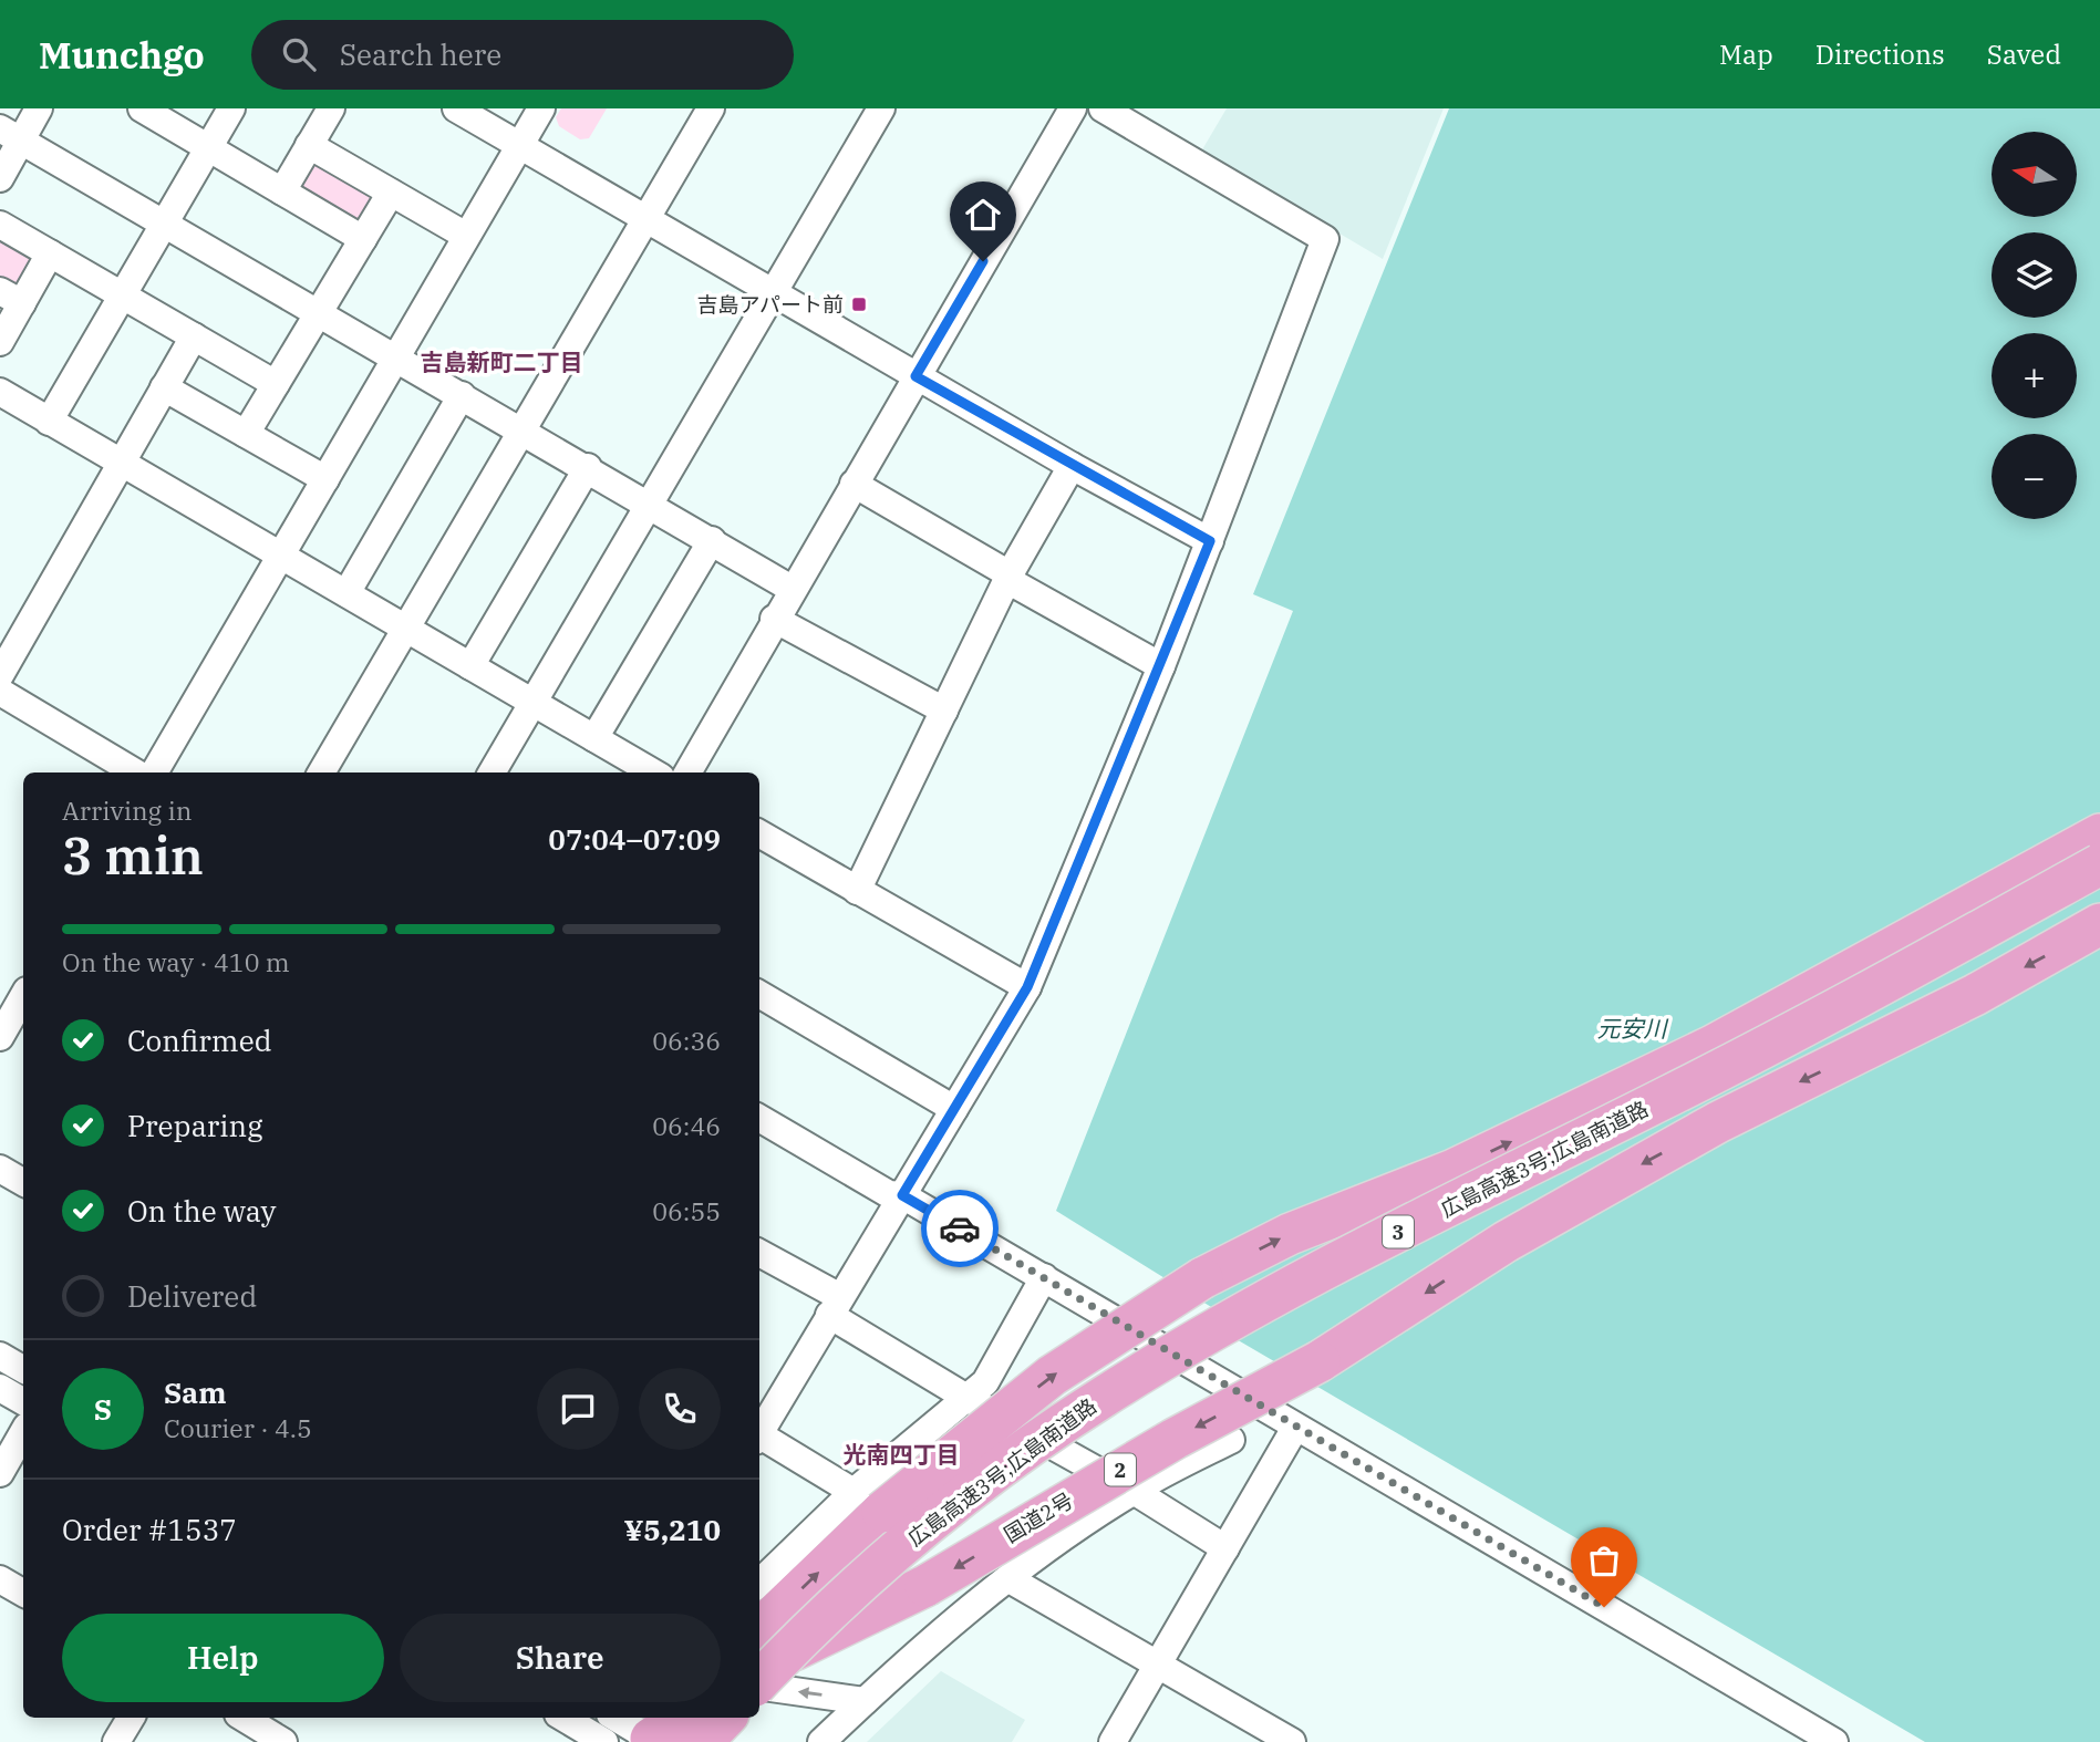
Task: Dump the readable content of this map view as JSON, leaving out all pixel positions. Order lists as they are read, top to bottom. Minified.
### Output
{"streets":{"highway":["広島高速3号;広島南道路","3","2","国道2号"]},"districts":["吉島新町二丁目","光南四丁目"],"water":["元安川"],"places":{"transit":["吉島アパート前"]},"north":"left","page":{"header":"Munchgo","search":"Search here","nav":["Map","Directions","Saved"],"map_buttons":["+","−"],"heading":["3 min","Arriving in","07:04–07:09"],"panel":["Sam","Courier · 4.5","Order #1537","¥5,210"],"bar":"On the way · 410 m","list":[["Confirmed","06:36"],["Preparing","06:46"],["On the way","06:55"],"Delivered"],"round":"S","buttons":["Help","Share"]}}
